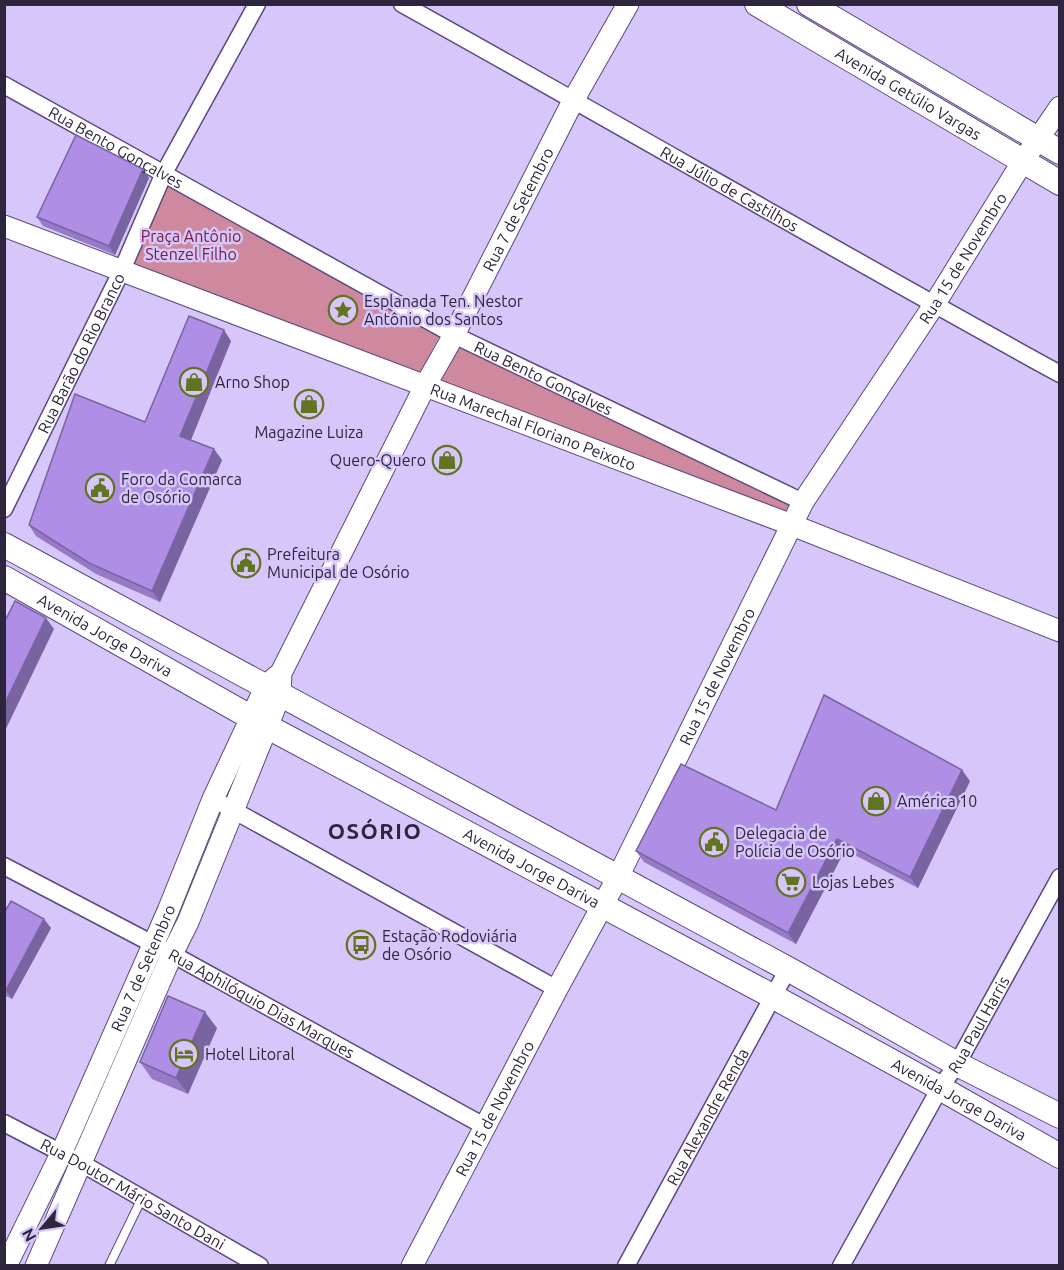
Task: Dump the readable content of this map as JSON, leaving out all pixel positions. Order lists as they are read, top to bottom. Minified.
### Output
{"streets":{"main road":["Avenida Getúlio Vargas","Avenida Jorge Dariva"],"street":["Rua Bento Gonçalves","Rua Júlio de Castilhos","Rua 7 de Setembro","Rua 15 de Novembro","Rua Barão do Rio Branco","Rua Marechal Floriano Peixoto","Rua Aphilóquio Dias Marques","Rua Paul Harris","Rua Alexandre Renda","Rua Doutor Mário Santo Dani"]},"crossings":[["Avenida Getúlio Vargas","Rua 15 de Novembro"],["Rua Bento Gonçalves","Rua 7 de Setembro"],["Rua Bento Gonçalves","Rua 15 de Novembro"],["Rua Bento Gonçalves","Rua Barão do Rio Branco"],["Rua Júlio de Castilhos","Rua 7 de Setembro"],["Rua Júlio de Castilhos","Rua 15 de Novembro"],["Rua 7 de Setembro","Rua Marechal Floriano Peixoto"],["Rua 7 de Setembro","Avenida Jorge Dariva"],["Rua 7 de Setembro","Rua Aphilóquio Dias Marques"],["Rua 7 de Setembro","Rua Doutor Mário Santo Dani"],["Rua 15 de Novembro","Rua Marechal Floriano Peixoto"],["Rua 15 de Novembro","Avenida Jorge Dariva"],["Rua 15 de Novembro","Rua Aphilóquio Dias Marques"],["Rua Barão do Rio Branco","Rua Marechal Floriano Peixoto"],["Avenida Jorge Dariva","Rua Paul Harris"],["Avenida Jorge Dariva","Rua Alexandre Renda"]],"districts":["OSÓRIO"],"parks":["Praça Antônio Stenzel Filho"],"places":{"place":["Esplanada Ten. Nestor Antônio dos Santos"],"shop":["Arno Shop","Magazine Luiza","Quero-Quero","América 10"],"public building":["Foro da Comarca de Osório","Prefeitura Municipal de Osório","Delegacia de Polícia de Osório"],"supermarket":["Lojas Lebes"],"bus stop":["Estação Rodoviária de Osório"],"hotel":["Hotel Litoral"]},"north":"bottom left"}
